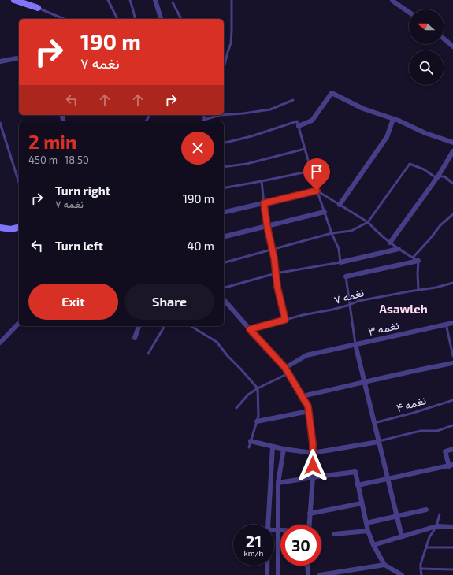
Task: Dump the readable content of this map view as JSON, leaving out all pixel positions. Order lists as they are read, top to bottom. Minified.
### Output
{"streets":{"street":["نغمه ۳"],"lane":["نغمه ۷","نغمه ۴"]},"districts":["Asawleh"],"north":"left","page":{"turn":["190 m","نغمه ۷"],"heading":["2 min","450 m · 18:50"],"list":[{"name":"Turn right","note":"نغمه ۷","value":"190 m"},{"name":"Turn left","value":"40 m"}],"buttons":["Exit","Share"],"speed":"21 km/h","limit":"30"}}
